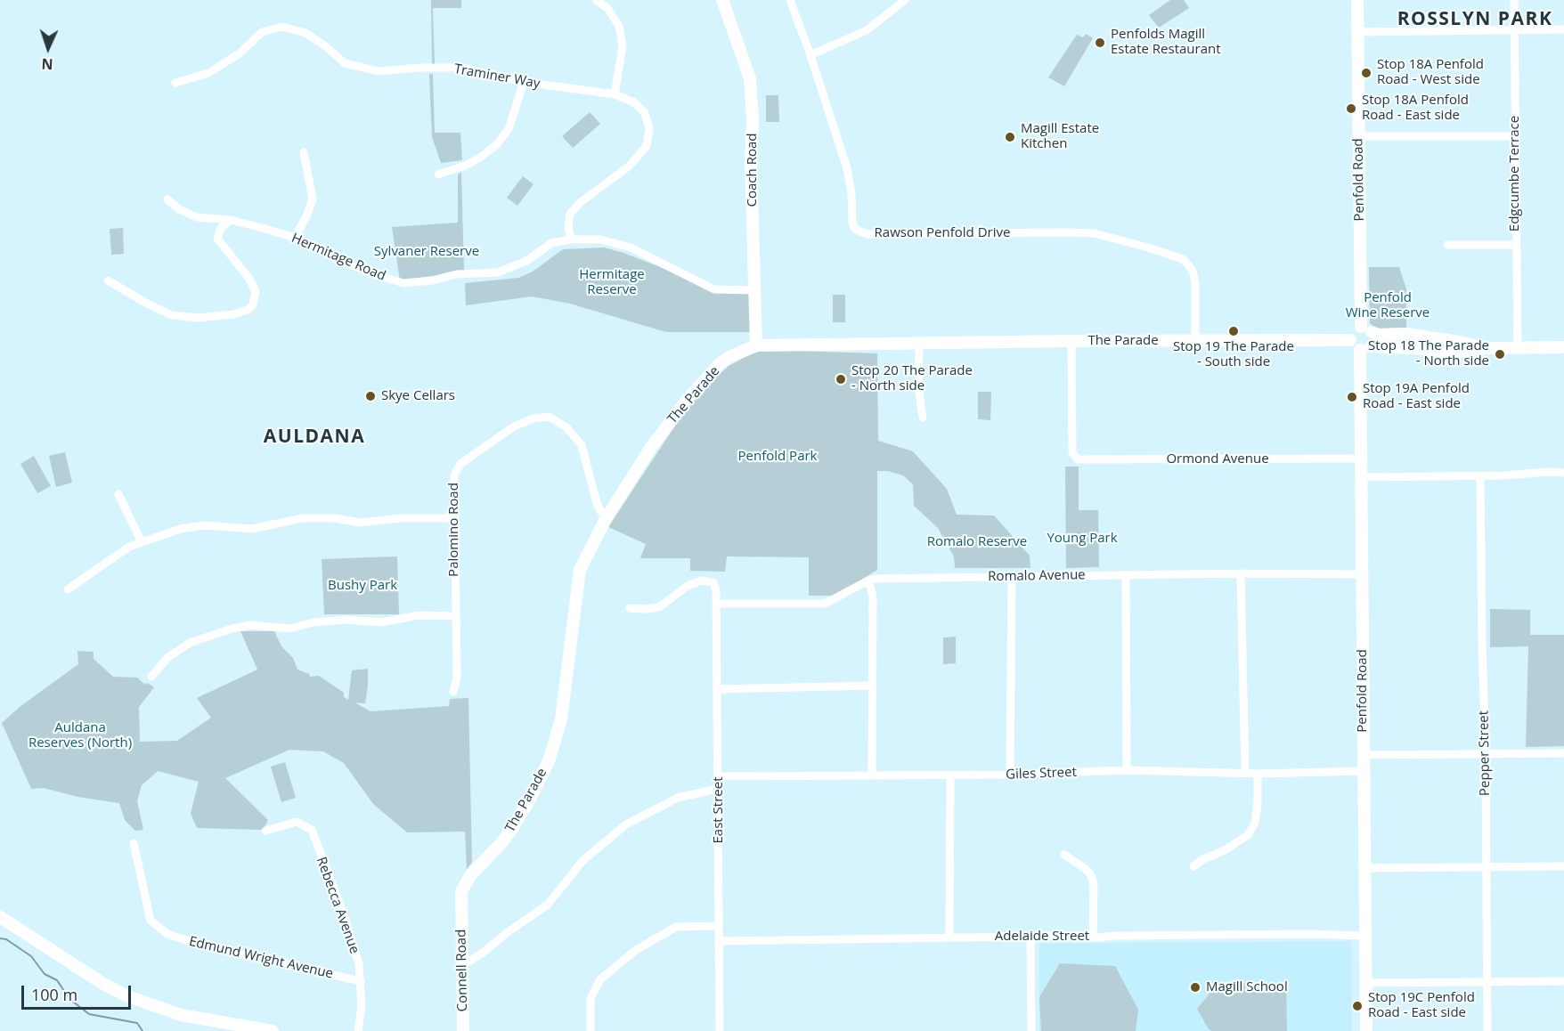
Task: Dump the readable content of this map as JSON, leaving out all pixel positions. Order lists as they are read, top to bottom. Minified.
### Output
{"streets":{"main road":["Coach Road","Penfold Road","The Parade","Connell Road"],"street":["Traminer Way","Edgcumbe Terrace","Rawson Penfold Drive","Hermitage Road","Ormond Avenue","Palomino Road","Romalo Avenue","Pepper Street","Giles Street","East Street","Rebecca Avenue","Adelaide Street","Edmund Wright Avenue"]},"crossings":[["Traminer Way","Hermitage Road"],["Coach Road","Hermitage Road"],["Coach Road","The Parade"],["Penfold Road","The Parade"],["Penfold Road","Ormond Avenue"],["Penfold Road","Romalo Avenue"],["Penfold Road","Giles Street"],["Penfold Road","Adelaide Street"],["Rawson Penfold Drive","The Parade"],["The Parade","Ormond Avenue"],["The Parade","Palomino Road"],["The Parade","Connell Road"],["Romalo Avenue","East Street"],["Giles Street","East Street"],["East Street","Adelaide Street"],["Rebecca Avenue","Edmund Wright Avenue"]],"districts":["ROSSLYN PARK","AULDANA"],"parks":["Sylvaner Reserve","Hermitage Reserve","Penfold Wine Reserve","Penfold Park","Young Park","Romalo Reserve","Bushy Park","Auldana Reserves (North)"],"places":["Penfolds Magill Estate Restaurant","Stop 18A Penfold Road - West side","Stop 18A Penfold Road - East side","Magill Estate Kitchen","Stop 19 The Parade - South side","Stop 18 The Parade - North side","Stop 20 The Parade - North side","Skye Cellars","Stop 19A Penfold Road - East side","Magill School","Stop 19C Penfold Road - East side"],"scale_bar":"100 m","north":"bottom"}
